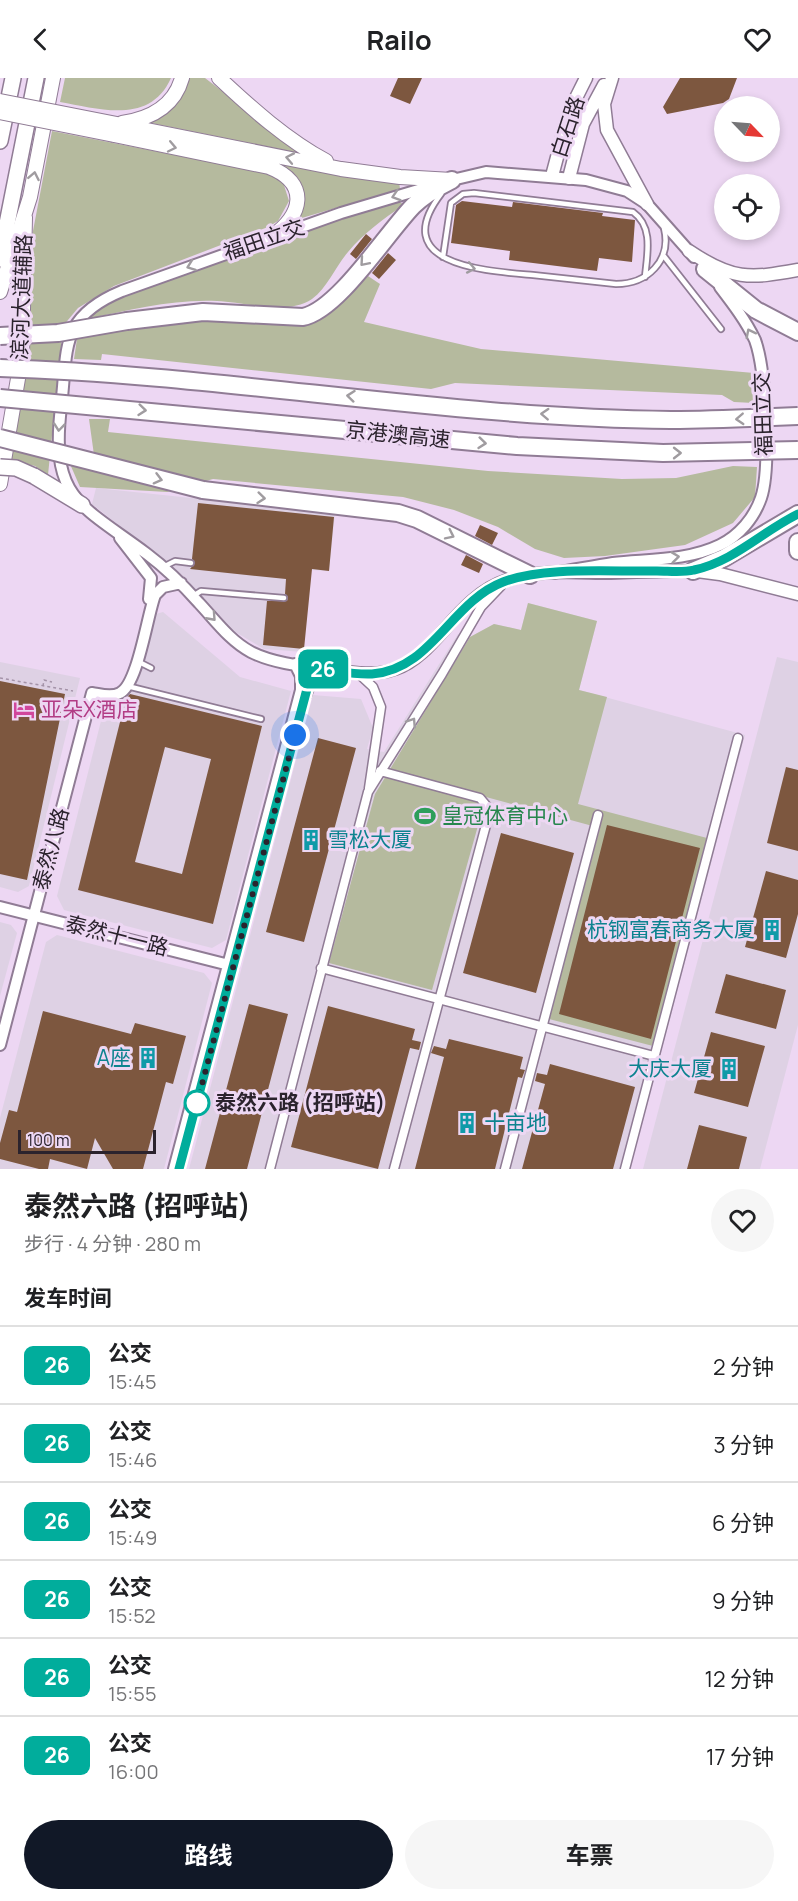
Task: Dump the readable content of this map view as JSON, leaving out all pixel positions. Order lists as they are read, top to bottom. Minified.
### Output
{"streets":{"highway":["京港澳高速"],"main road":["白石路","滨河大道辅路"],"street":["福田立交","泰然八路","泰然十一路"]},"crossings":[["白石路","福田立交"],["泰然八路","泰然十一路"]],"places":{"hotel":["亚朵X酒店"],"sports":["皇冠体育中心"],"building":["雪松大厦","杭钢富春商务大厦","A座","大庆大厦","十亩地"],"other":["泰然六路 (招呼站)"]},"lines":["bus line 26"],"scale_bar":"100 m","north":"bottom right","page":{"header":"Railo","on_map":"26","scale":"100 m","heading":[["泰然六路 (招呼站)","步行 · 4 分钟 · 280 m"],"发车时间"],"list":[{"mark":"26","name":"公交","note":"15:45","value":"2 分钟"},{"mark":"26","name":"公交","note":"15:46","value":"3 分钟"},{"mark":"26","name":"公交","note":"15:49","value":"6 分钟"},{"mark":"26","name":"公交","note":"15:52","value":"9 分钟"},{"mark":"26","name":"公交","note":"15:55","value":"12 分钟"},{"mark":"26","name":"公交","note":"16:00","value":"17 分钟"}],"buttons":["路线","车票"]}}
